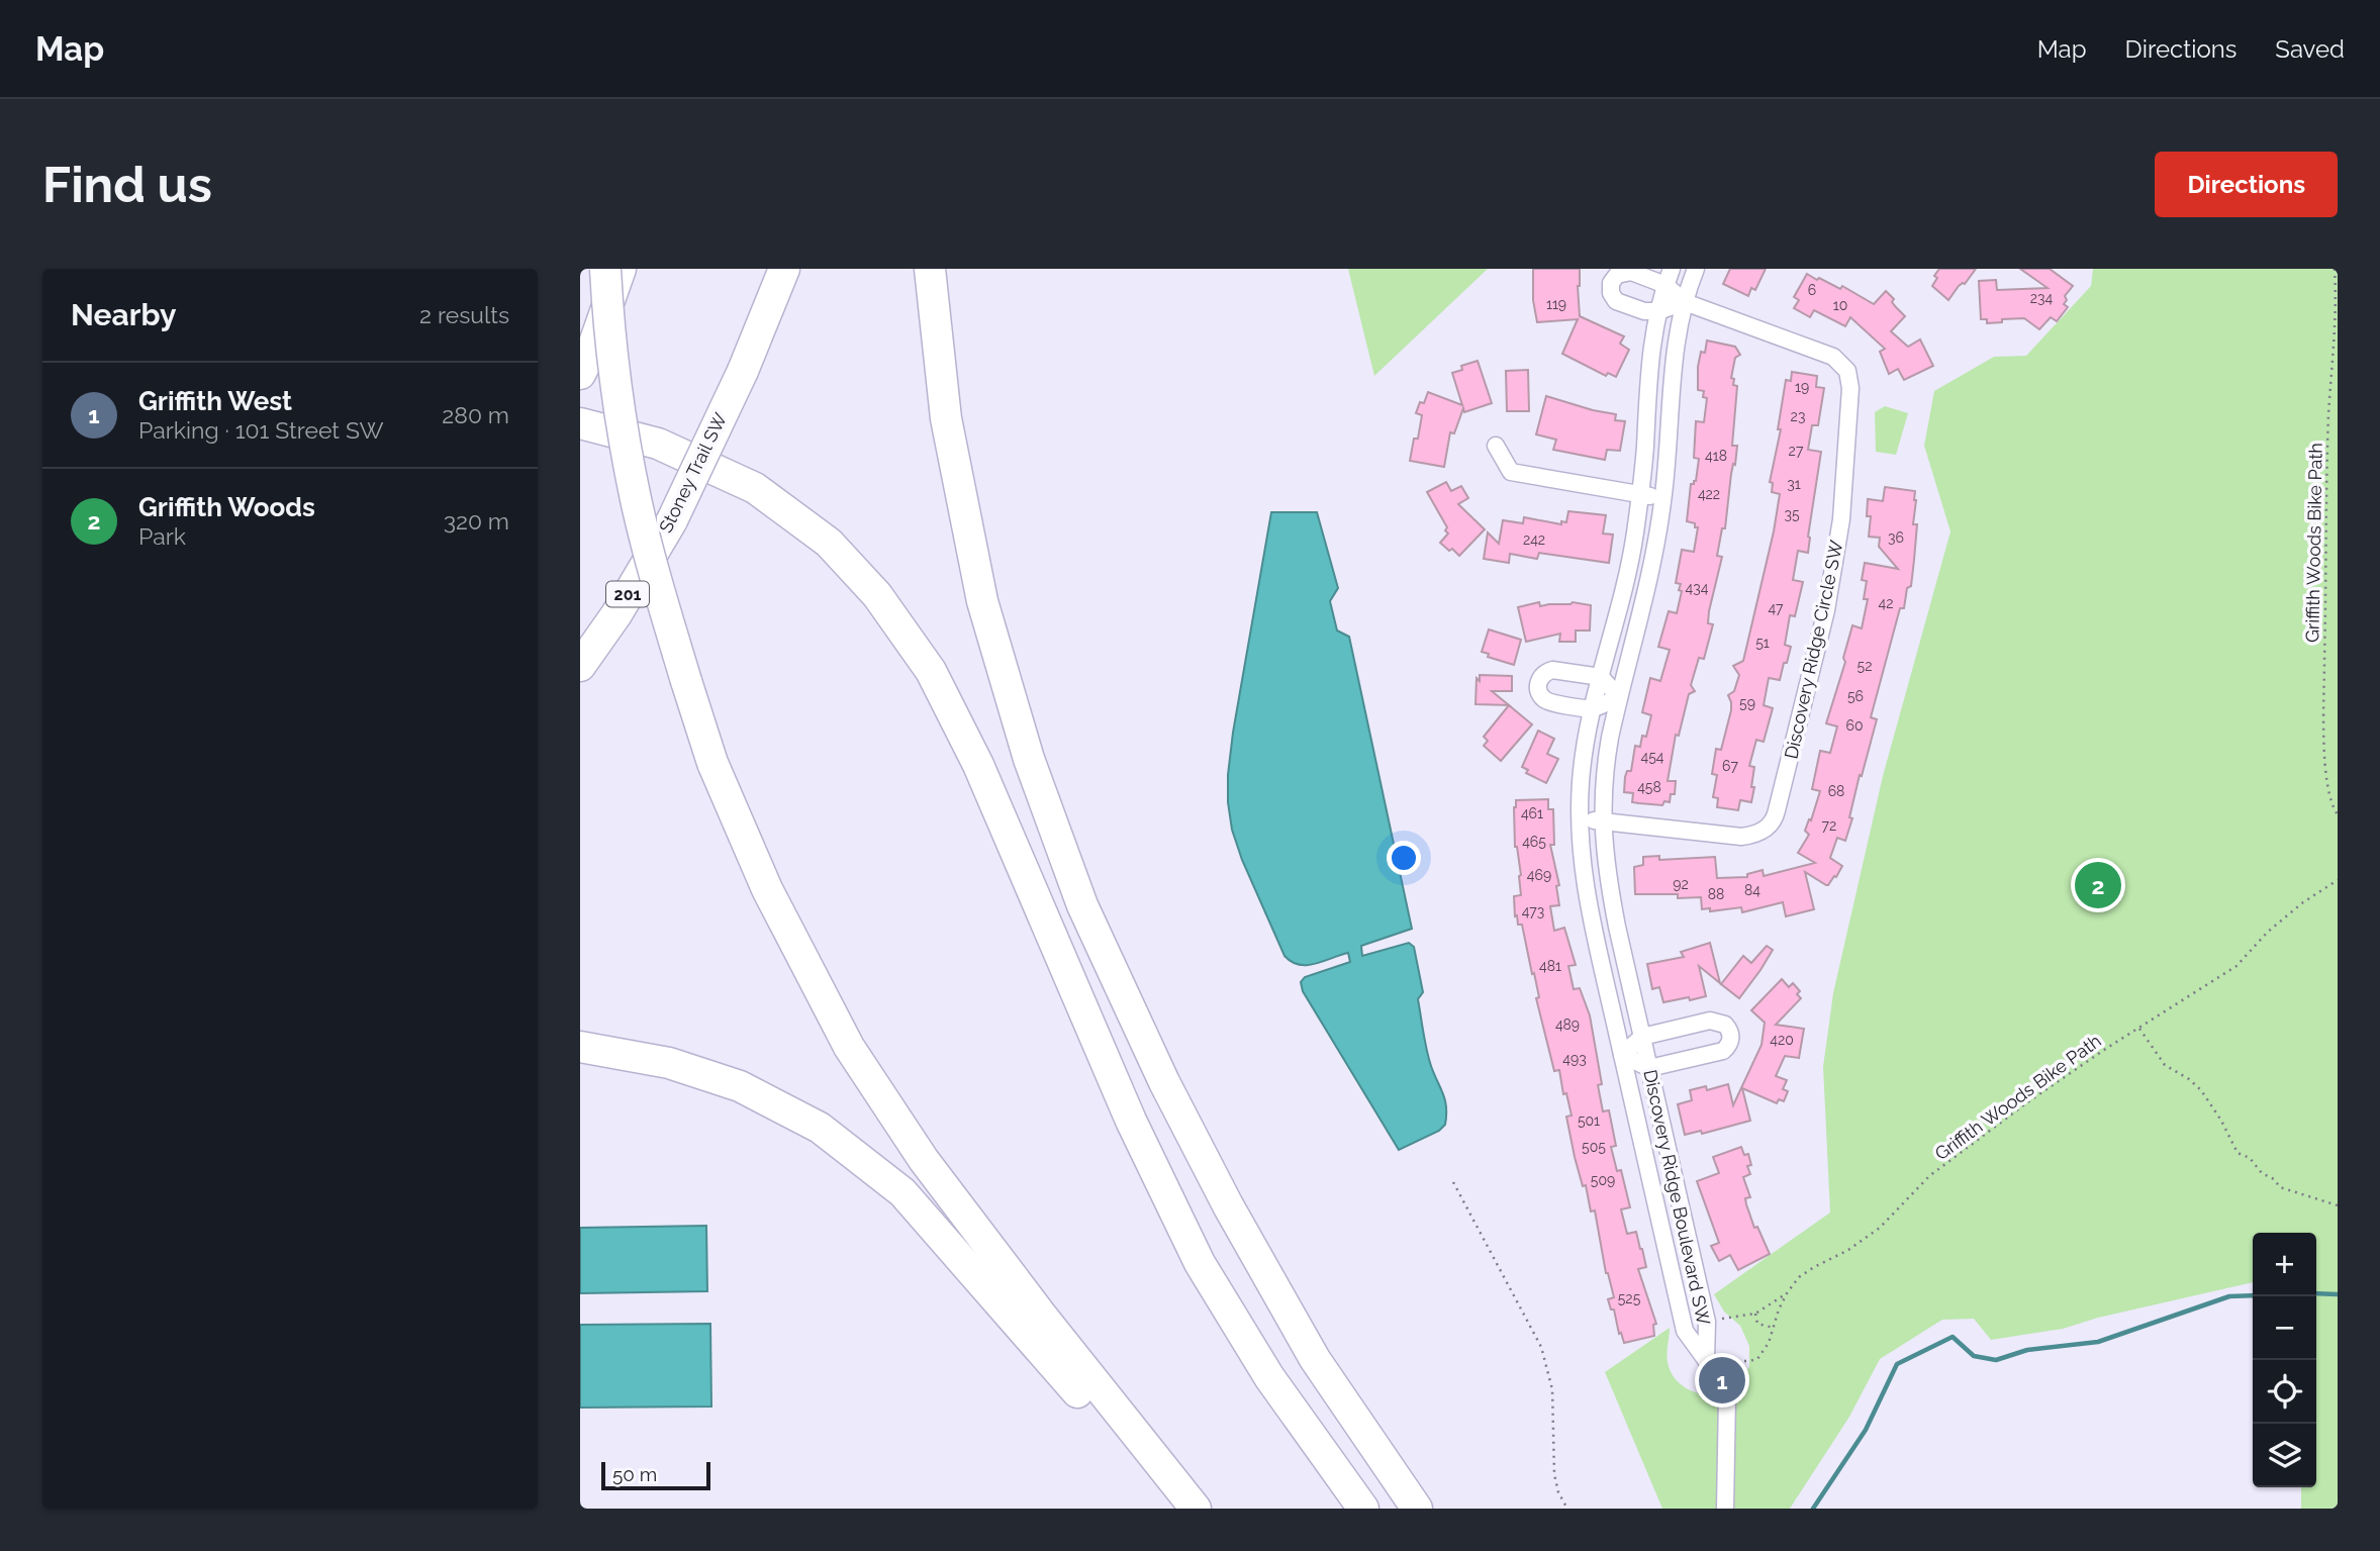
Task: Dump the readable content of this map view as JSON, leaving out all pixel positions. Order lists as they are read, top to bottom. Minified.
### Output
{"streets":{"highway":["Stoney Trail SW","201"],"street":["Discovery Ridge Circle SW","Discovery Ridge Boulevard SW"],"path":["Griffith Woods Bike Path"]},"crossings":[["Griffith Woods Bike Path","Discovery Ridge Boulevard SW"],["Discovery Ridge Circle SW","Discovery Ridge Boulevard SW"]],"house_numbers":["6","234","119","10","19","23","27","418","31","422","35","36","242","434","42","47","51","52","56","59","60","454","67","458","68","461","72","465","469","92","84","88","473","481","489","420","493","501","505","509","525"],"scale_bar":"50 m","page":{"header":"Map","nav":["Map","Directions","Saved"],"buttons":"Directions","title":"Find us","heading":["Nearby","2 results"],"list":[{"mark":"1","name":"Griffith West","note":"Parking · 101 Street SW","value":"280 m"},{"mark":"2","name":"Griffith Woods","note":"Park","value":"320 m"}],"pins":["2","1"],"map_buttons":["+","−"],"scale":"50 m"}}
